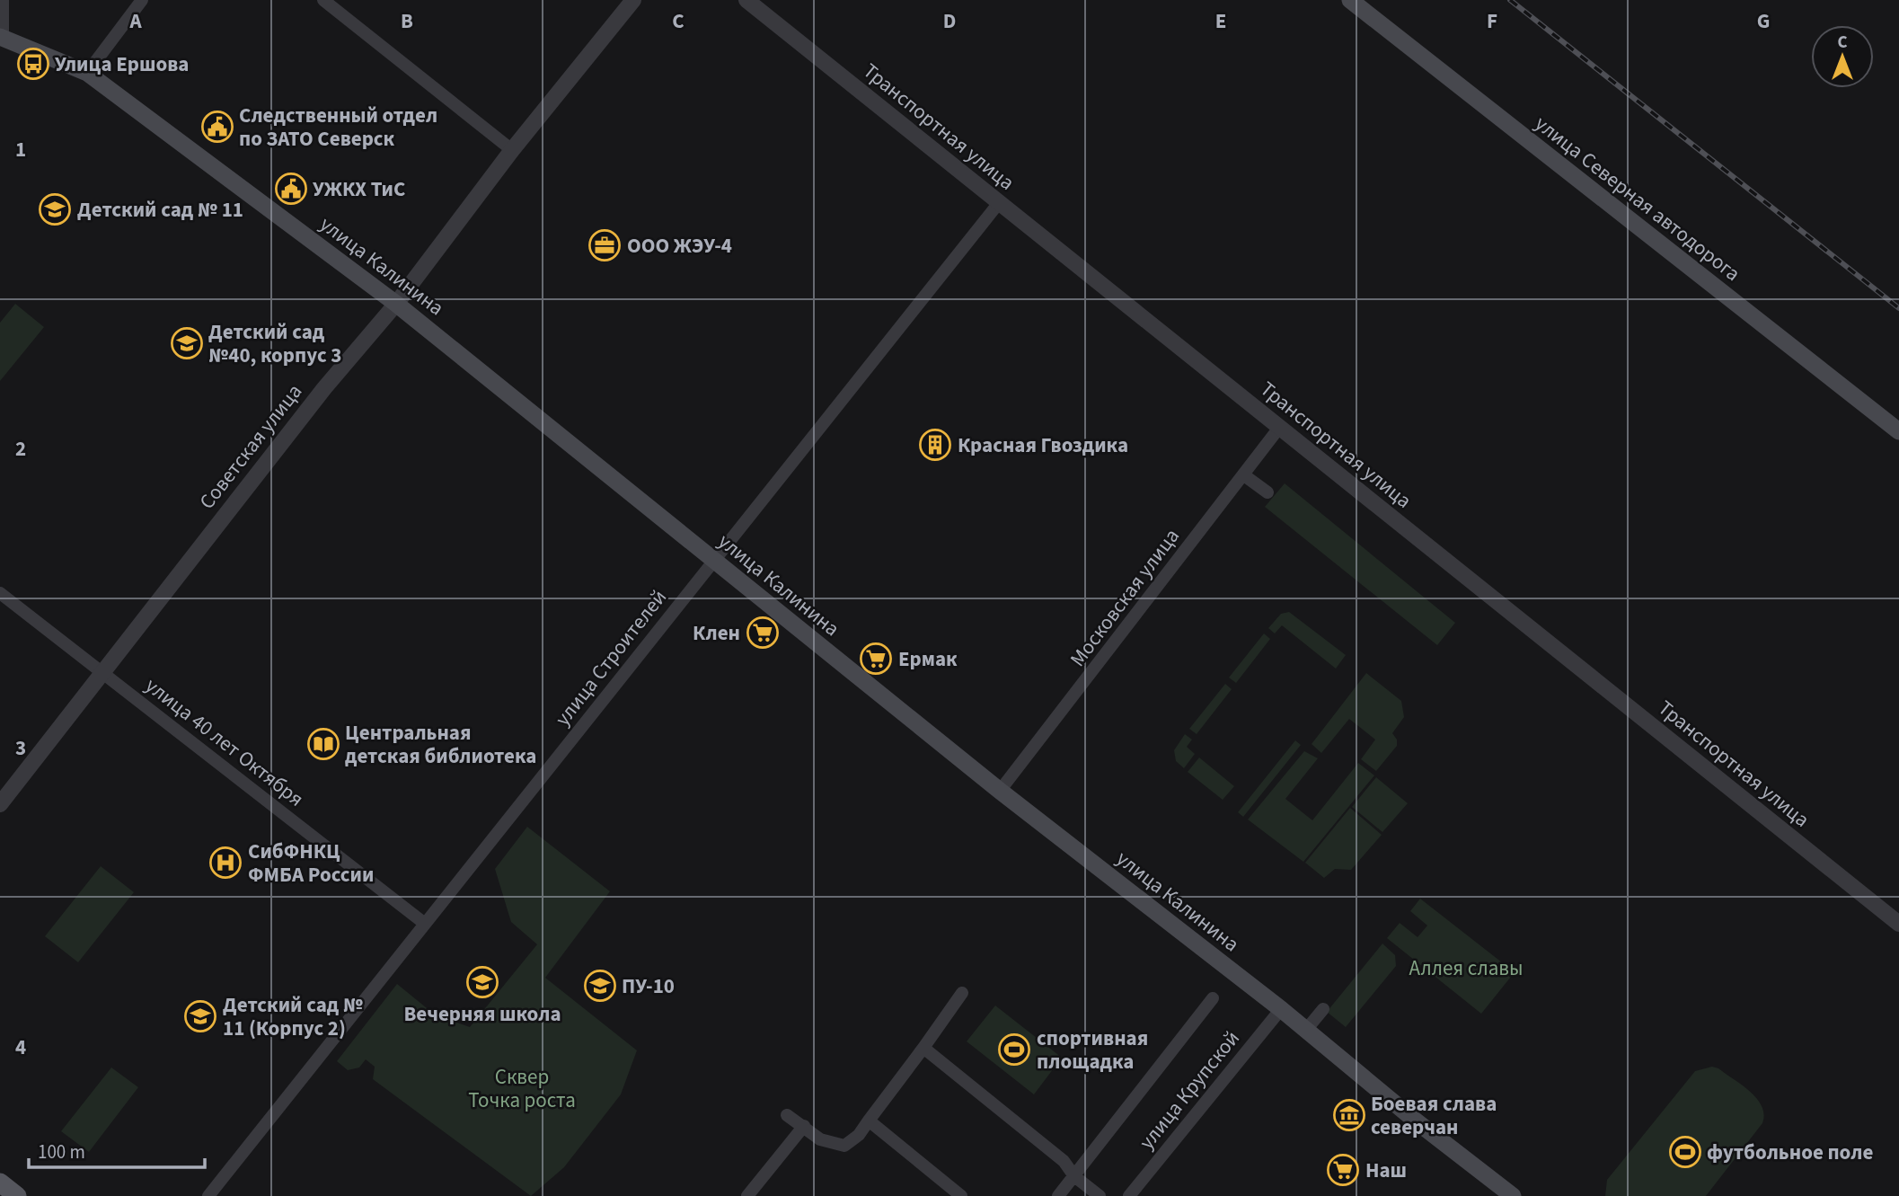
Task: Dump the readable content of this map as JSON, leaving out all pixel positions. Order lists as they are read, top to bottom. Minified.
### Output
{"streets":{"main road":["улица Северная автодорога","улица Калинина"],"street":["Транспортная улица","Советская улица","Московская улица","улица Строителей","улица 40 лет Октября","улица Крупской"]},"crossings":[["Транспортная улица","Московская улица"],["Транспортная улица","улица Строителей"],["улица Калинина","Советская улица"],["улица Калинина","Московская улица"],["улица Калинина","улица Строителей"],["улица Калинина","улица Крупской"],["Советская улица","улица 40 лет Октября"],["улица Строителей","улица 40 лет Октября"]],"parks":["Аллея славы","Сквер Точка роста"],"places":{"bus stop":["Улица Ершова"],"public building":["Следственный отдел по ЗАТО Северск","УЖКХ ТиС"],"school or university":["Детский сад № 11","Детский сад №40, корпус 3","Вечерняя школа","ПУ-10","Детский сад № 11 (Корпус 2)"],"office":["ООО ЖЭУ-4"],"building":["Красная Гвоздика"],"supermarket":["Клен","Ермак","Наш"],"library":["Центральная детская библиотека"],"hospital":["СибФНКЦ ФМБА России"],"sports":["спортивная площадка","футбольное поле"],"museum":["Боевая слава северчан"]},"scale_bar":"100 m","north":"top","grid":{"columns":["A","B","C","D","E","F","G"],"rows":["1","2","3","4"]}}
